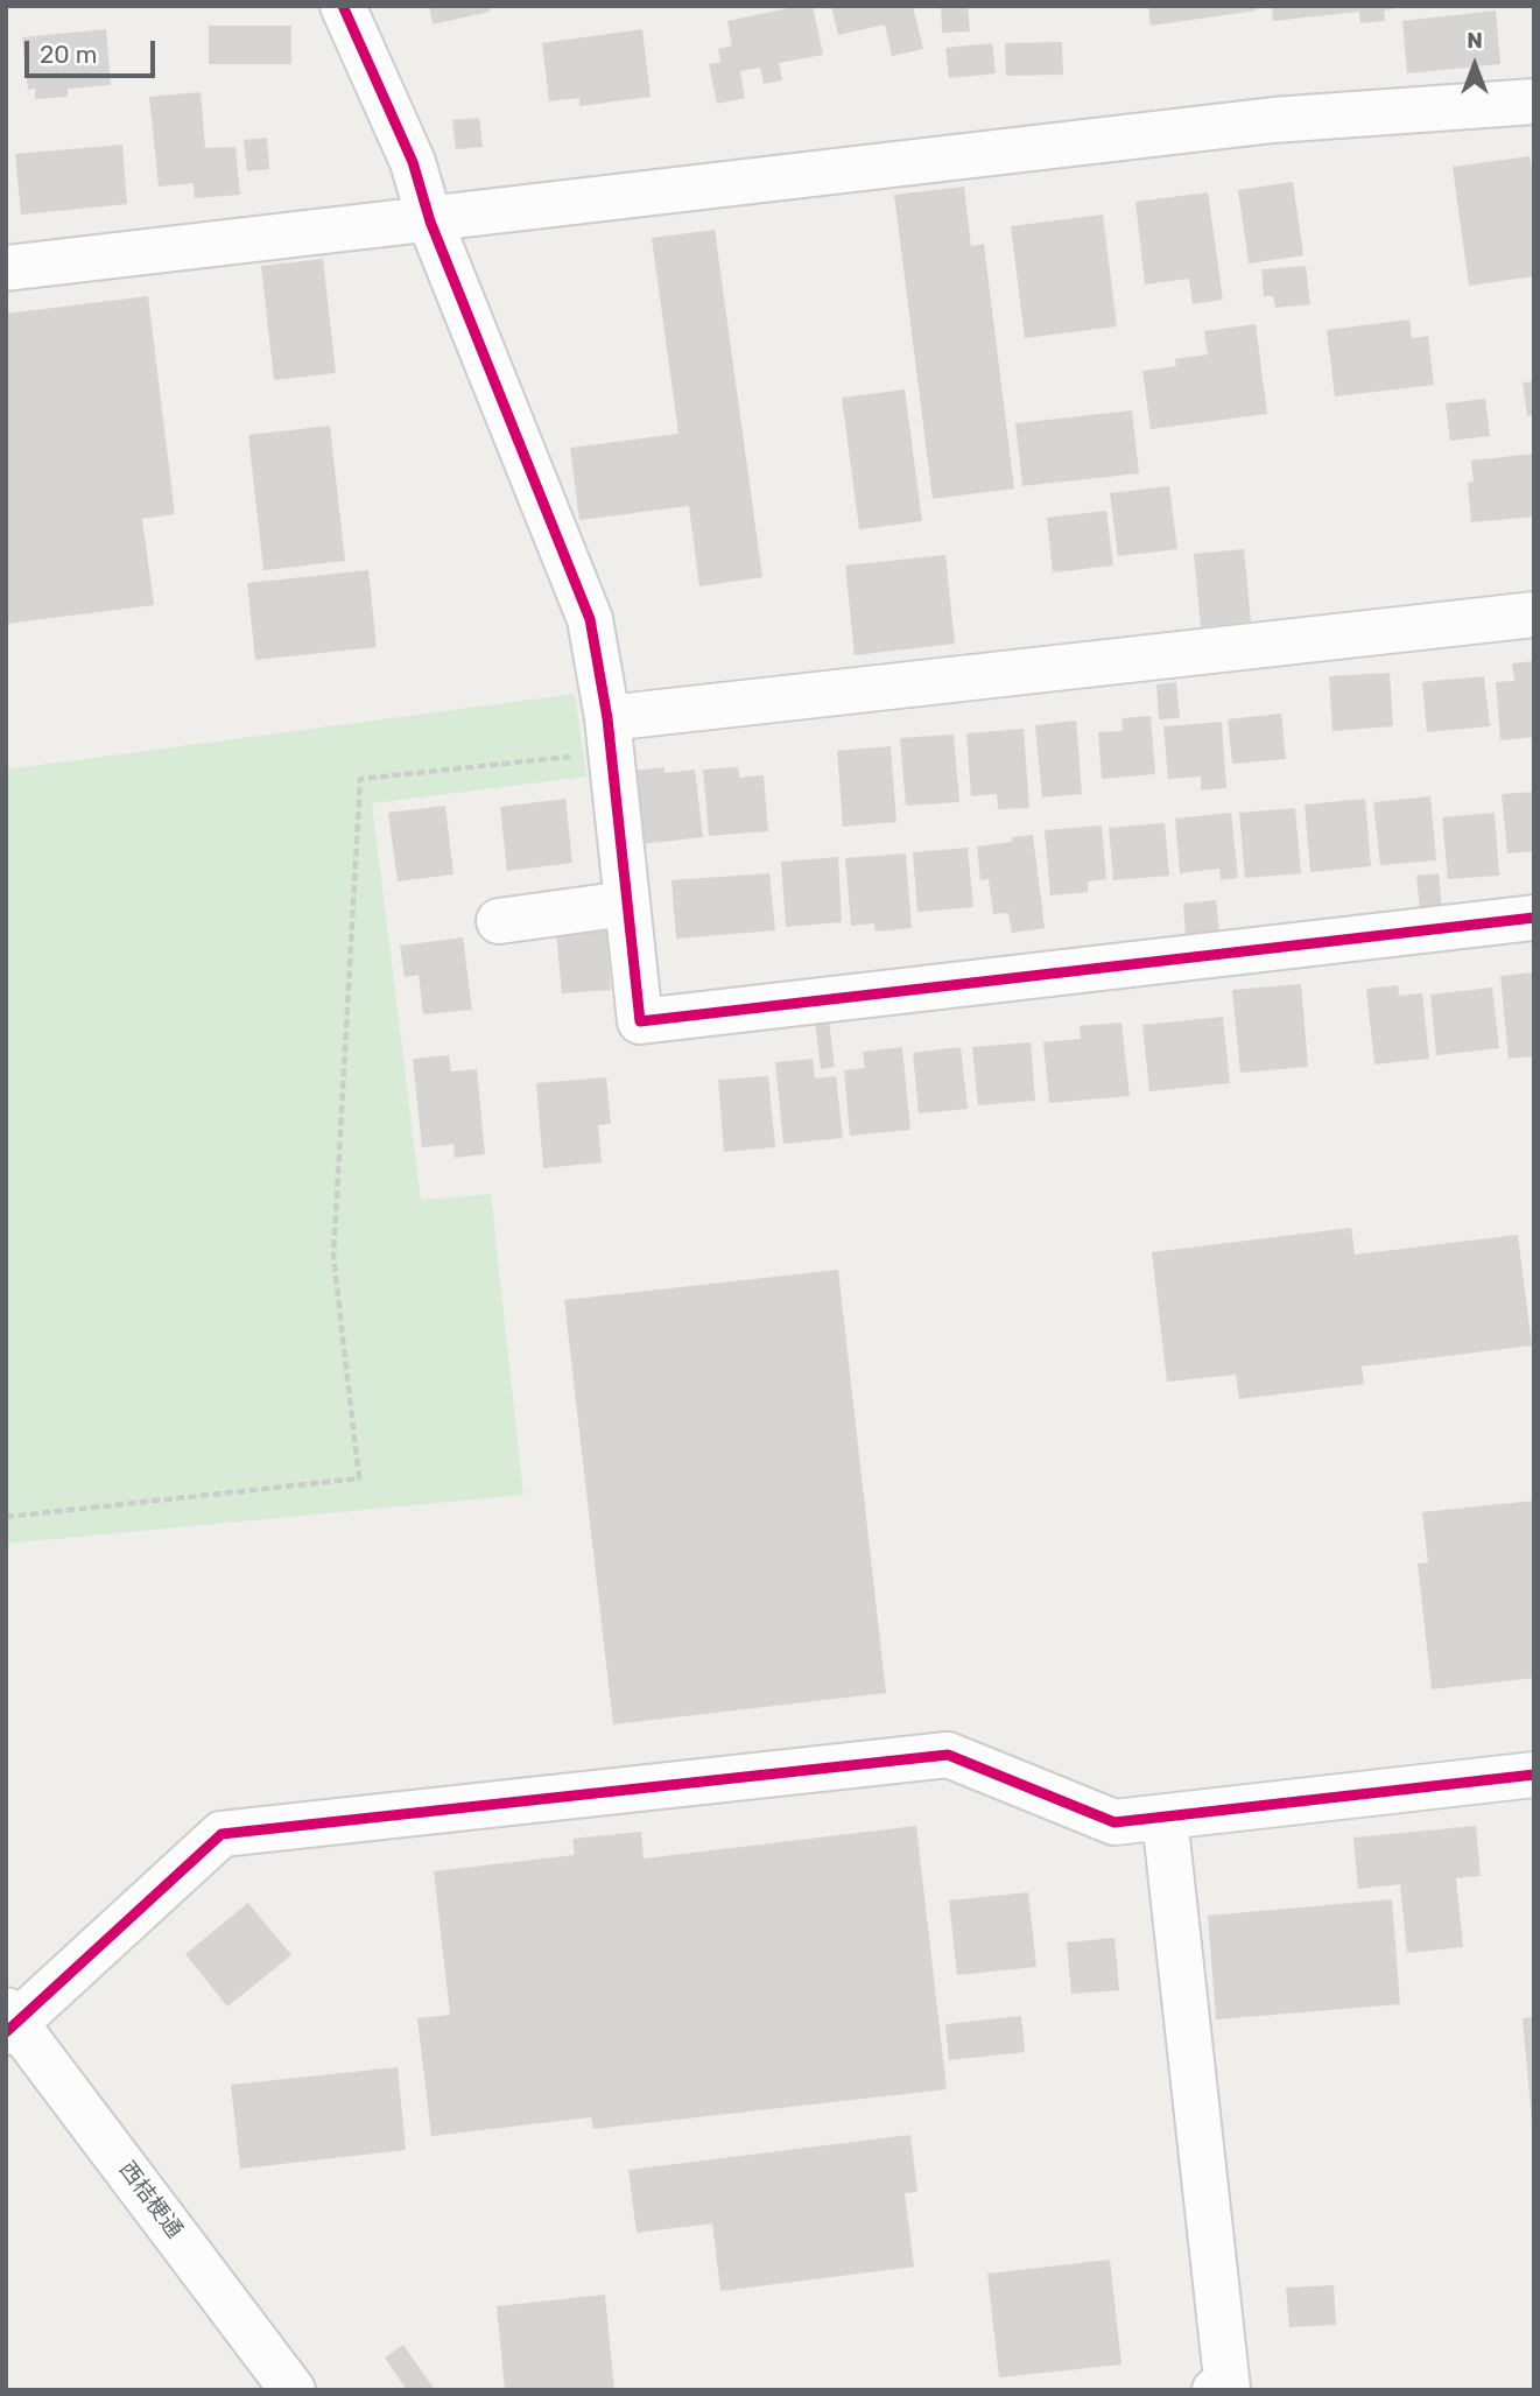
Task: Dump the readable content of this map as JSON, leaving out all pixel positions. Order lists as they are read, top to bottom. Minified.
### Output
{"streets":{"street":["西桔梗通"]},"scale_bar":"20 m","north":"top"}
